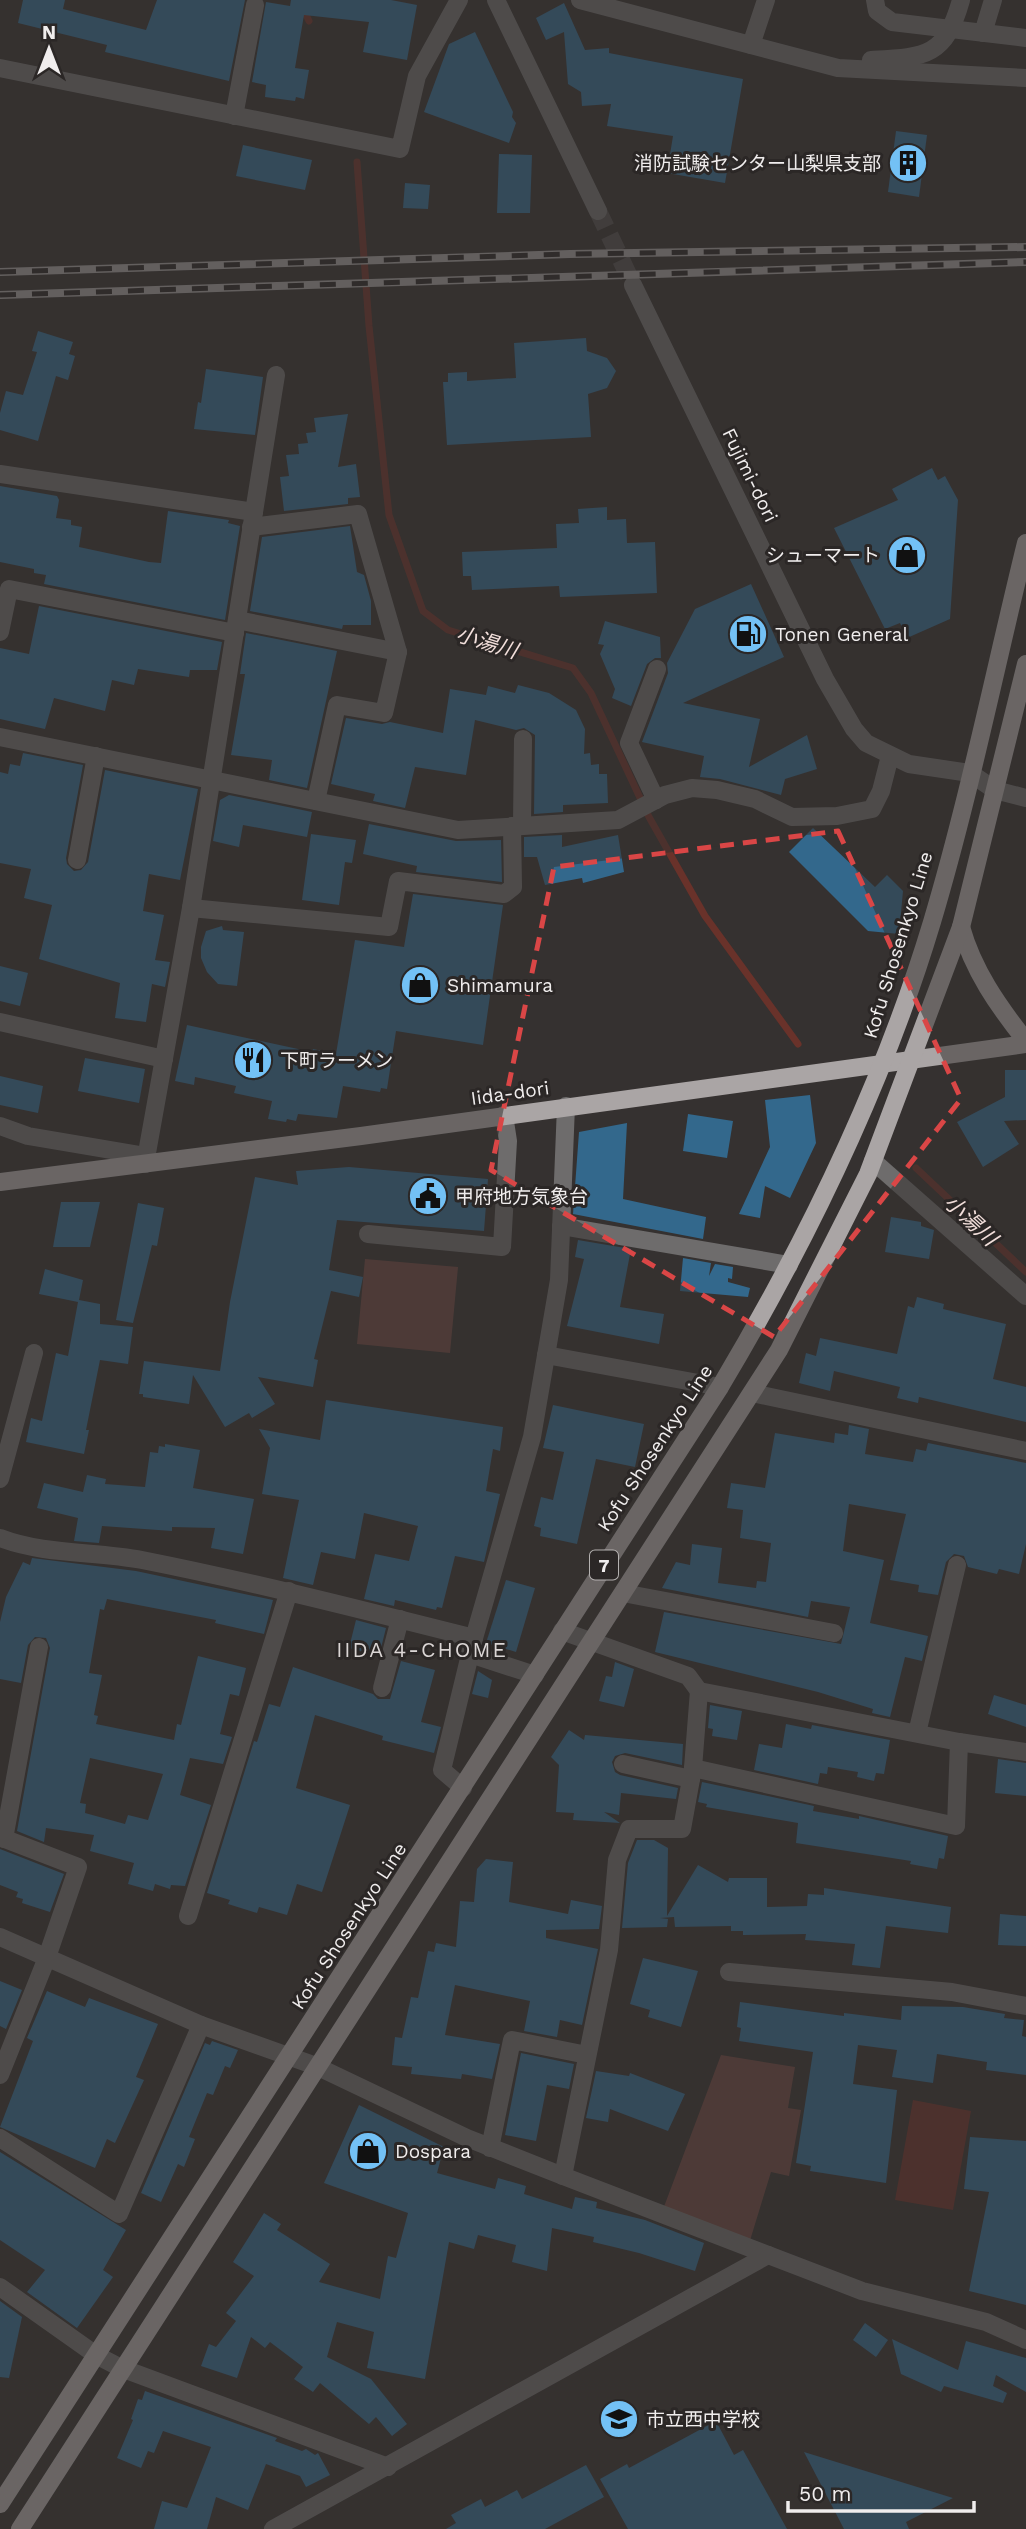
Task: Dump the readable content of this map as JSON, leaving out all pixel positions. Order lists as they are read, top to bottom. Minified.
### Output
{"streets":{"main road":["Kofu Shosenkyo Line","Iida-dori","7"],"street":["Fujimi-dori"]},"crossings":[["Fujimi-dori","Kofu Shosenkyo Line"],["Fujimi-dori","7"],["Kofu Shosenkyo Line","Iida-dori"],["Iida-dori","7"]],"districts":["IIDA 4-CHOME"],"water":["小湯川"],"places":{"building":["消防試験センター山梨県支部"],"shop":["シューマート","Shimamura","Dospara"],"fuel station":["Tonen General"],"restaurant":["下町ラーメン"],"public building":["甲府地方気象台"],"school or university":["市立西中学校"]},"scale_bar":"50 m","north":"top"}
